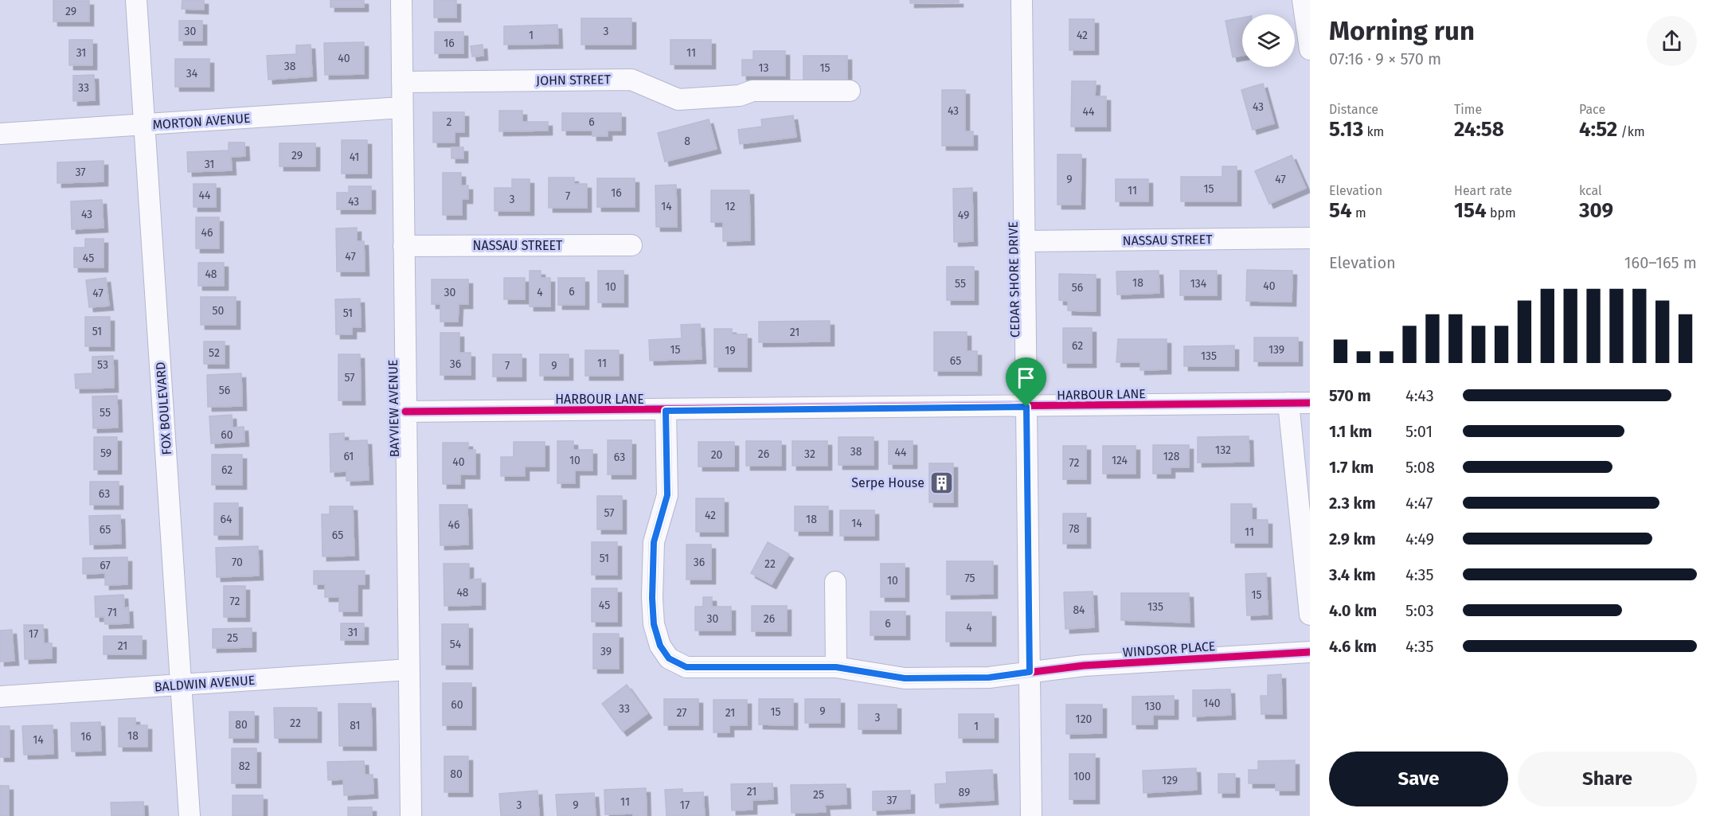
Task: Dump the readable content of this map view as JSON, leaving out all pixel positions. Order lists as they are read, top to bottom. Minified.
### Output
{"streets":{"street":["JOHN STREET","MORTON AVENUE","NASSAU STREET","CEDAR SHORE DRIVE","HARBOUR LANE","FOX BOULEVARD","BAYVIEW AVENUE","WINDSOR PLACE","BALDWIN AVENUE"]},"crossings":[["JOHN STREET","BAYVIEW AVENUE"],["MORTON AVENUE","FOX BOULEVARD"],["MORTON AVENUE","BAYVIEW AVENUE"],["NASSAU STREET","CEDAR SHORE DRIVE"],["NASSAU STREET","BAYVIEW AVENUE"],["CEDAR SHORE DRIVE","HARBOUR LANE"],["CEDAR SHORE DRIVE","WINDSOR PLACE"],["HARBOUR LANE","BAYVIEW AVENUE"],["HARBOUR LANE","WINDSOR PLACE"],["FOX BOULEVARD","BALDWIN AVENUE"],["BAYVIEW AVENUE","BALDWIN AVENUE"]],"places":{"building":["Serpe House"]},"house_numbers":["29","30","3","1","42","16","31","11","40","38","13","15","34","33","43","43","44","2","6","8","29","41","31","37","9","47","15","11","16","44","7","3","43","14","12","43","49","46","47","45","48","18","55","134","40","10","56","6","30","4","47","50","51","51","21","62","15","139","19","52","135","65","11","36","53","7","9","57","56","55","60","132","38","44","59","26","32","20","61","128","63","10","124","40","72","62","63","57","42","64","18","14","46","78","65","11","65","51","70","36","22","67","75","10","48","15","72","45","135","84","71","30","26","6","4","31","17","25","54","21","39","140","60","130","33","9","15","27","21","3","120","22","80","81","1","18","16","14","82","80","100","129","21","89","25","37","11","3","9","17"],"page":{"heading":["Morning run","07:16 · 9 × 570 m"],"stats":[["Distance","5.13 km"],["Time","24:58"],["Pace","4:52 /km"],["Elevation","54 m"],["Heart rate","154 bpm"],["kcal","309"]],"chart":["Elevation","160–165 m"],"list":[{"name":"570 m","note":"4:43"},{"name":"1.1 km","note":"5:01"},{"name":"1.7 km","note":"5:08"},{"name":"2.3 km","note":"4:47"},{"name":"2.9 km","note":"4:49"},{"name":"3.4 km","note":"4:35"},{"name":"4.0 km","note":"5:03"},{"name":"4.6 km","note":"4:35"}],"buttons":["Save","Share"]}}
